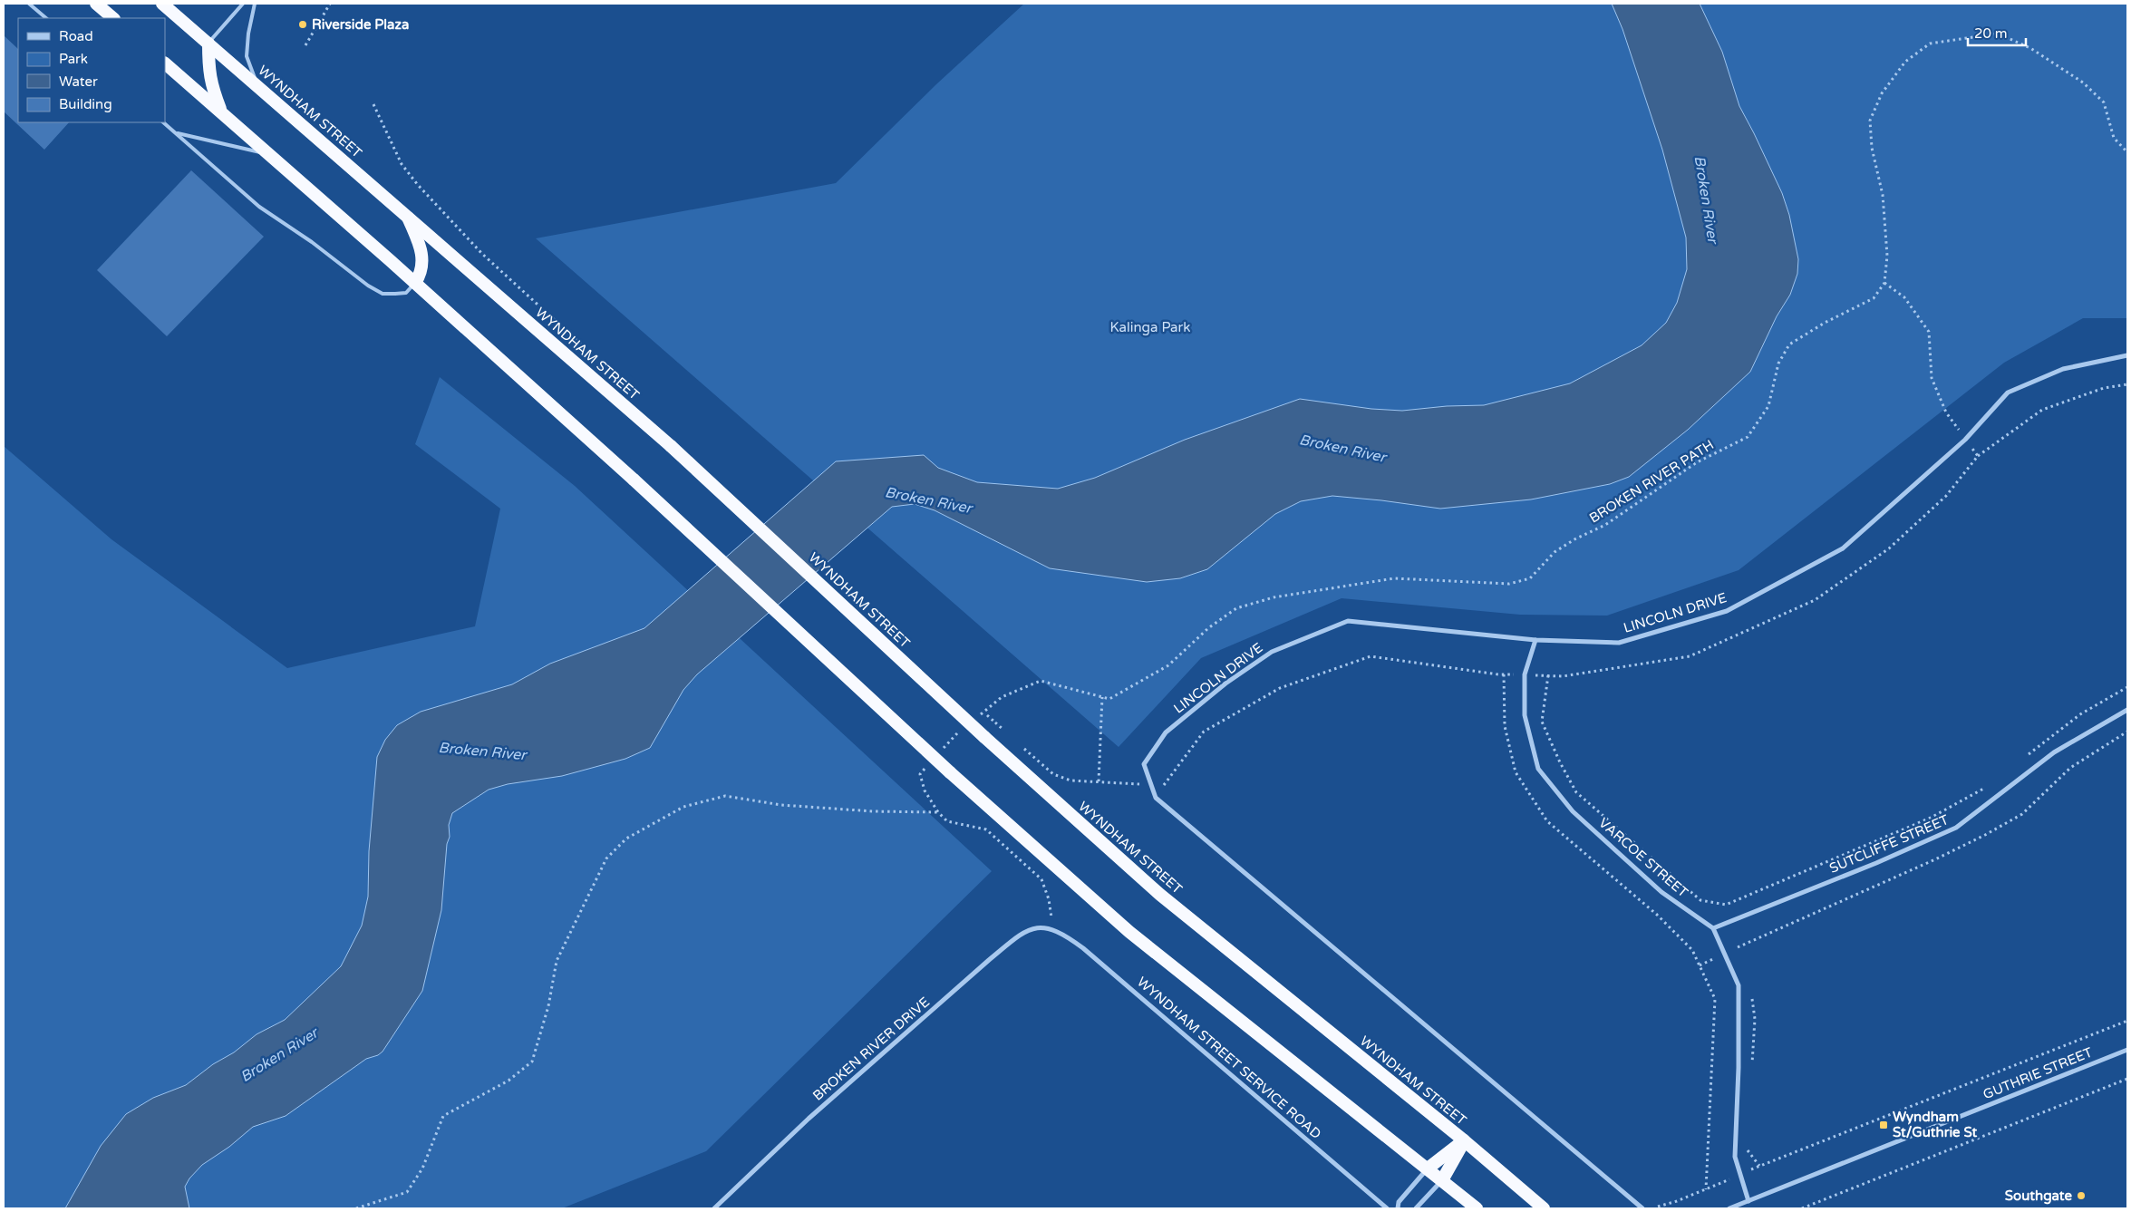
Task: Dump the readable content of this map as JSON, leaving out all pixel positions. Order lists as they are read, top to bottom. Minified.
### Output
{"streets":{"highway":["WYNDHAM STREET"],"street":["LINCOLN DRIVE","SUTCLIFFE STREET","VARCOE STREET","BROKEN RIVER DRIVE","WYNDHAM STREET SERVICE ROAD","GUTHRIE STREET"],"path":["BROKEN RIVER PATH"]},"crossings":[["LINCOLN DRIVE","VARCOE STREET"],["SUTCLIFFE STREET","VARCOE STREET"],["BROKEN RIVER DRIVE","WYNDHAM STREET SERVICE ROAD"]],"water":["Broken River"],"parks":["Kalinga Park"],"places":{"other":["Riverside Plaza","Southgate"],"transit":["Wyndham St/Guthrie St"]},"legend":["Road","Park","Water","Building"],"scale_bar":"20 m"}
